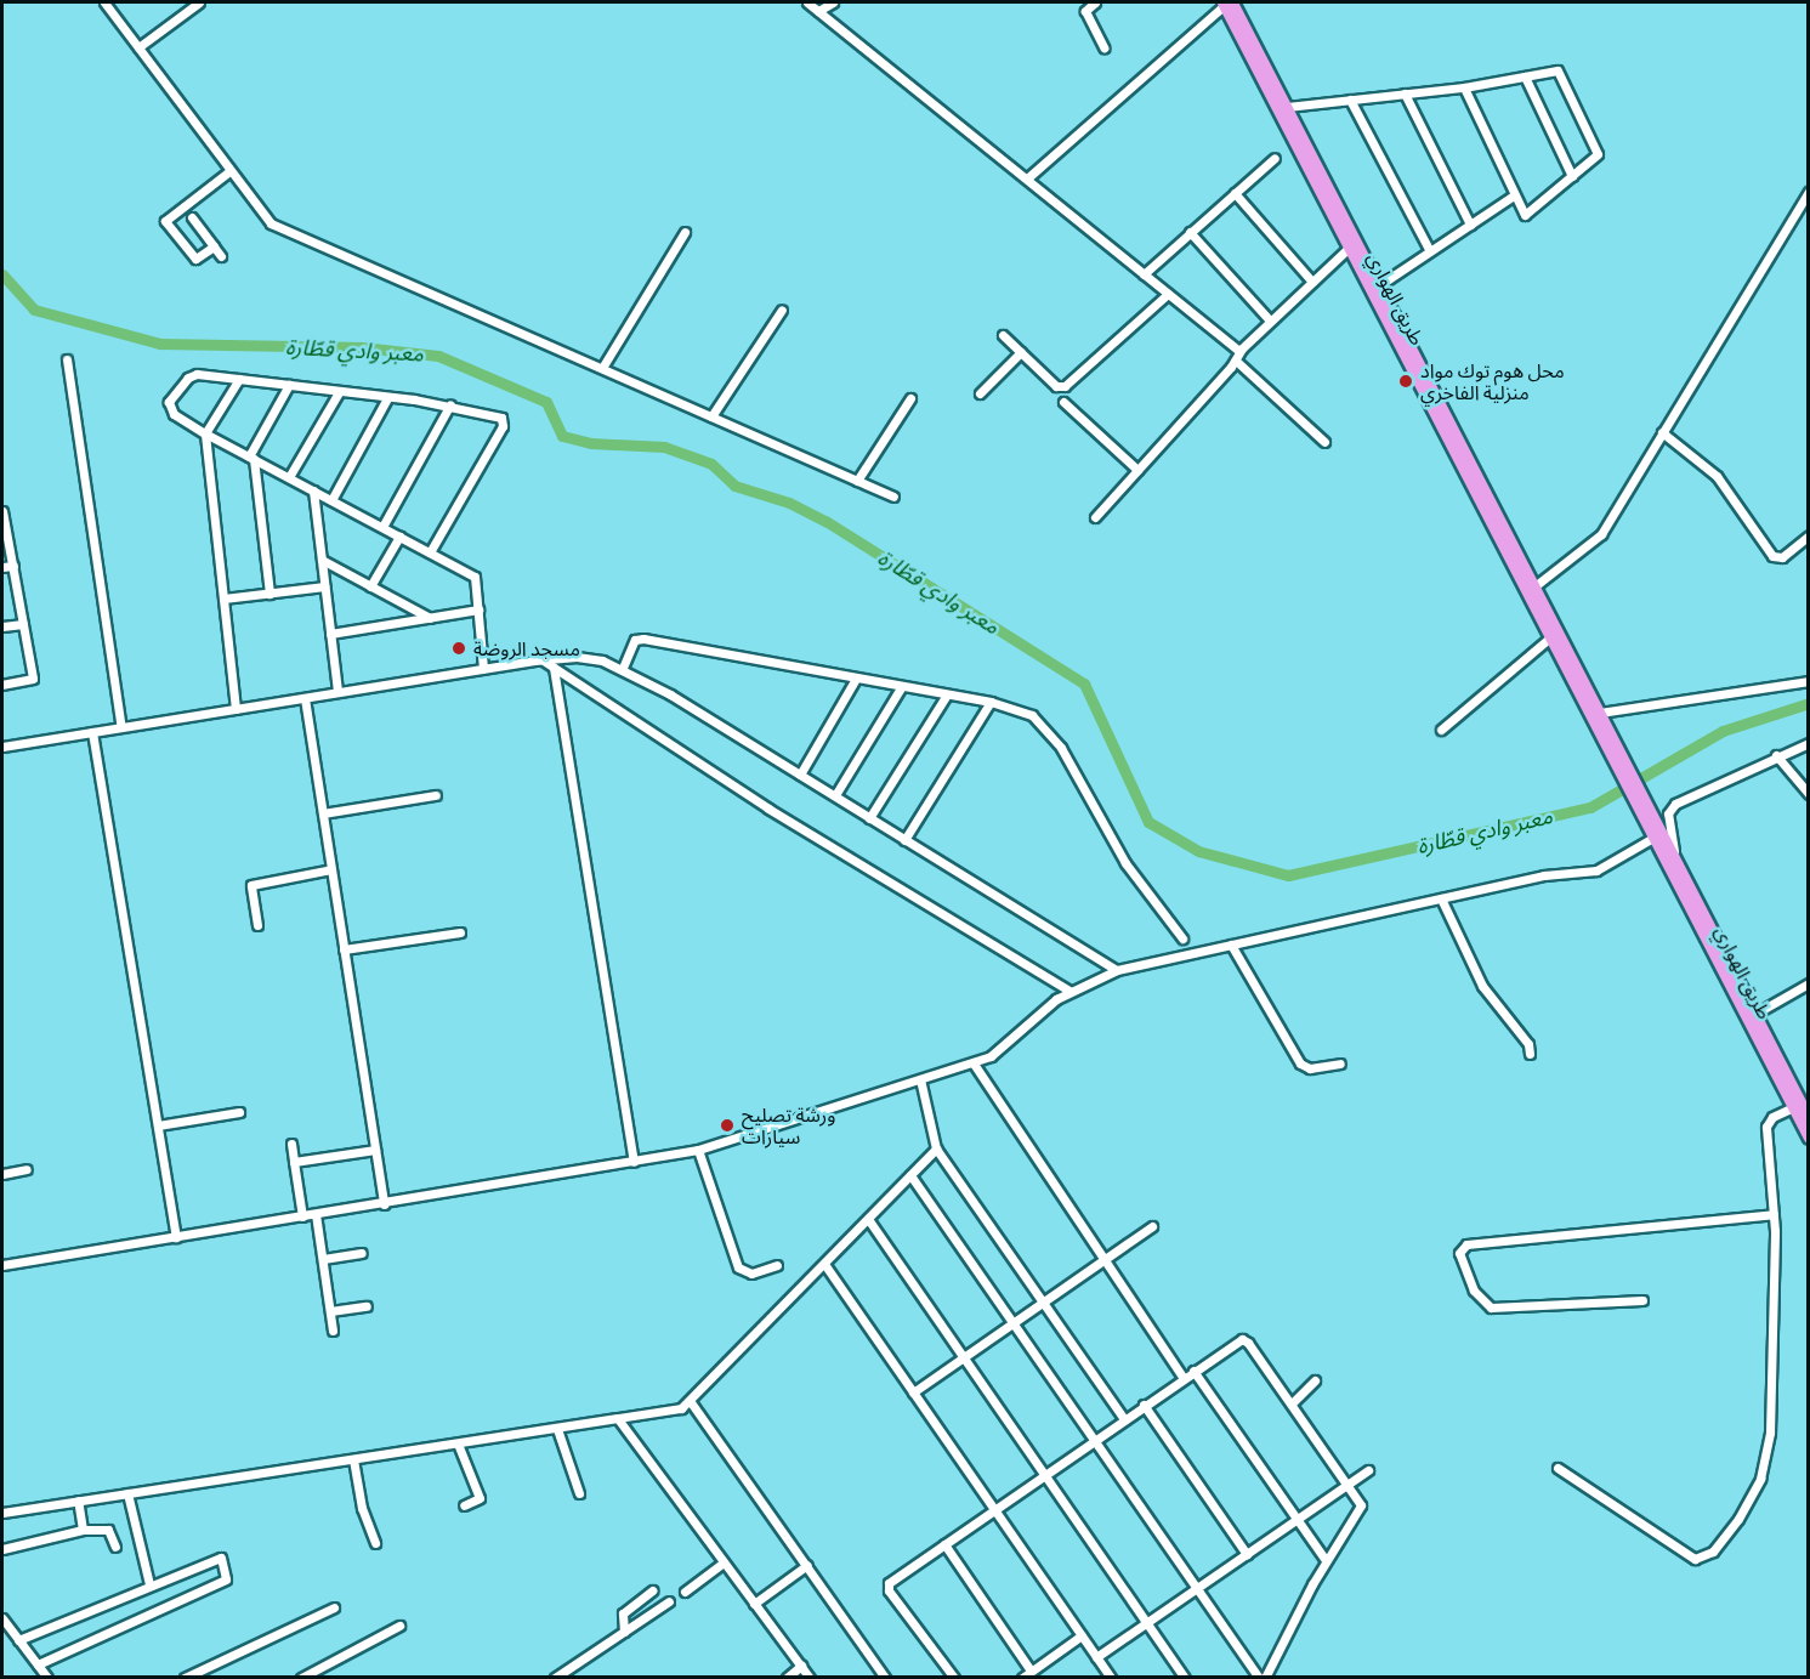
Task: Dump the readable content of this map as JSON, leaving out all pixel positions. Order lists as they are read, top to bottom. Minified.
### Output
{"streets":{"highway":["طريق الهواري"]},"water":["معبر وادي قطّارة"],"places":["محل هوم توك مواد منزلية الفاخري","مسجد الروضة","ورشة تصليح سيارات"]}
